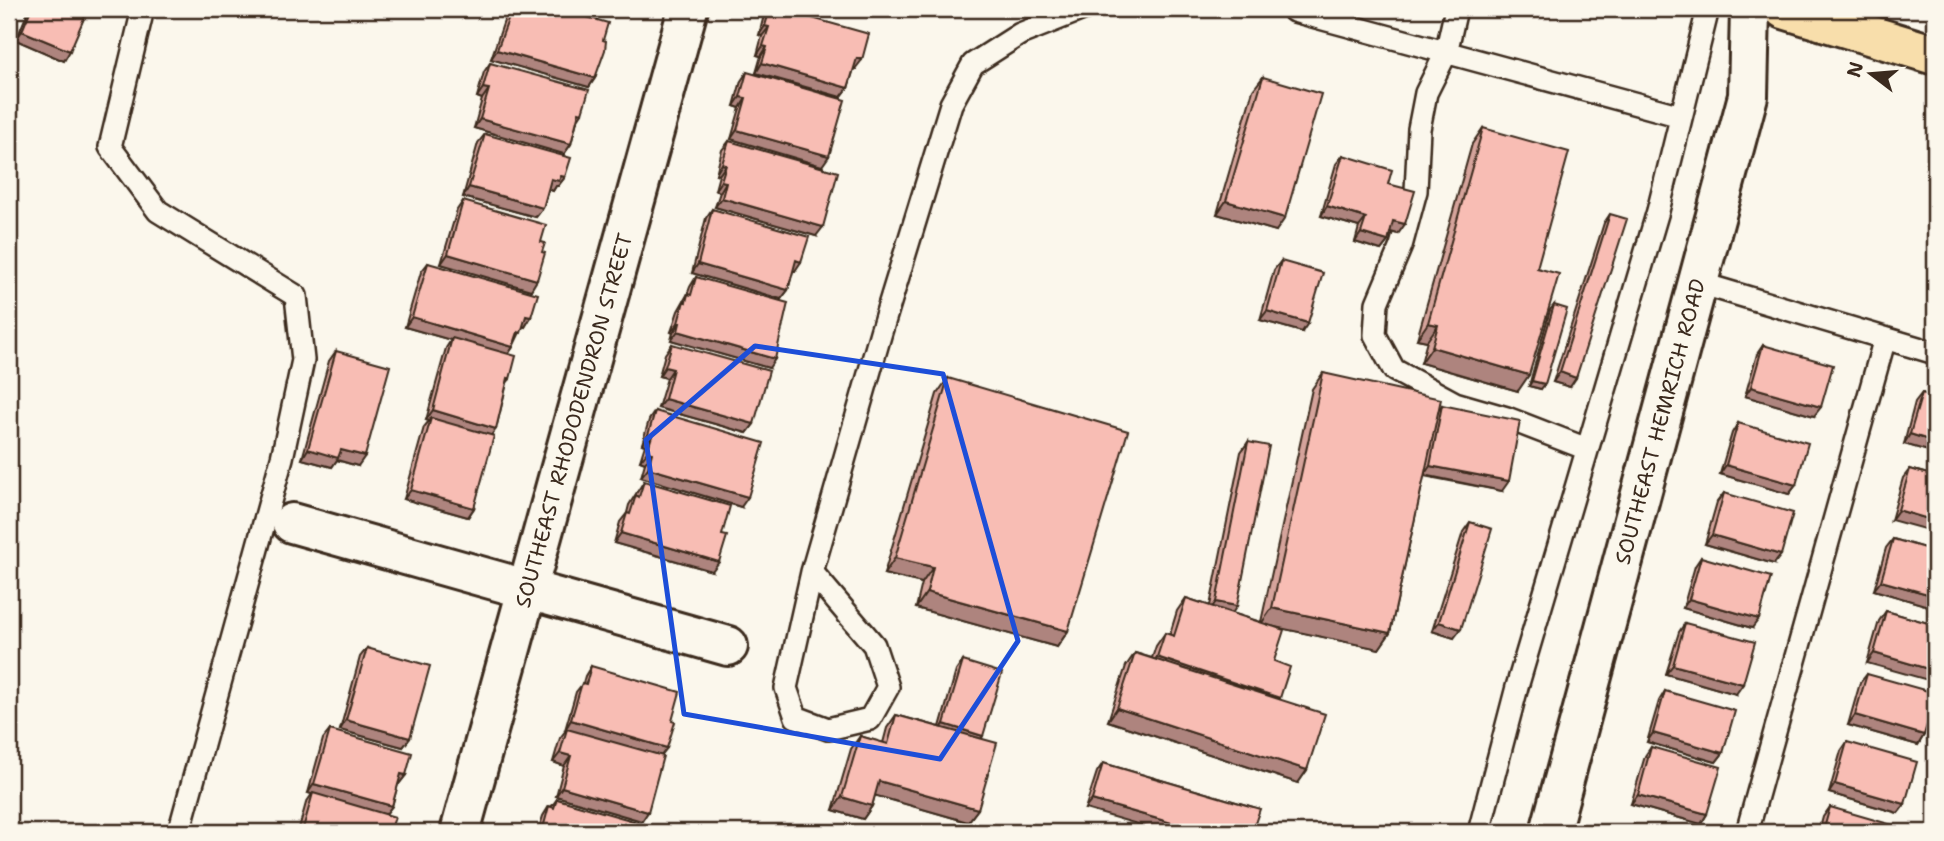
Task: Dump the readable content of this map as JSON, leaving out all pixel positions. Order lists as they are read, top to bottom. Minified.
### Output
{"streets":{"street":["SOUTHEAST RHODODENDRON STREET","SOUTHEAST HEMRICH ROAD"]},"north":"left"}
